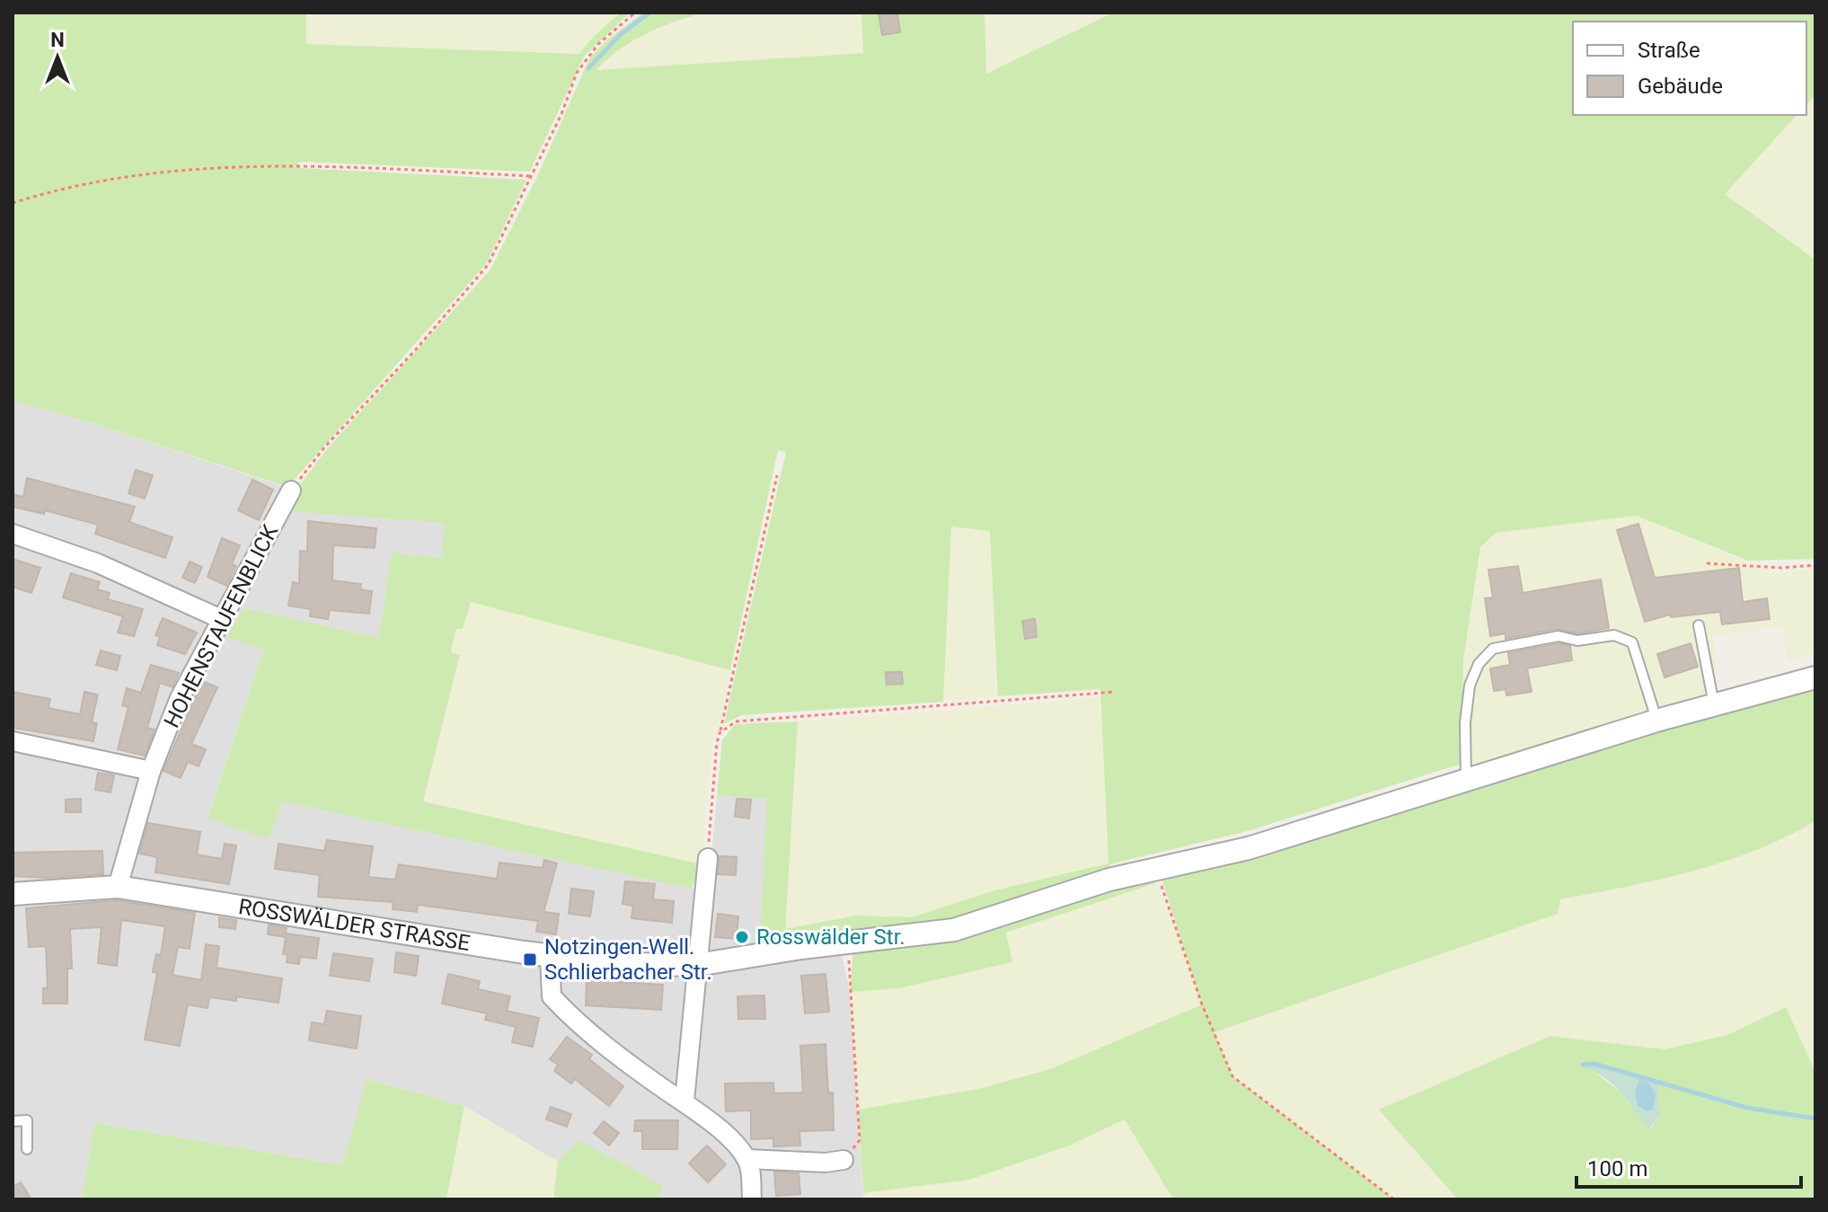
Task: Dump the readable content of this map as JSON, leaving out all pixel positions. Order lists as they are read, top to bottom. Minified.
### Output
{"streets":{"street":["HOHENSTAUFENBLICK","ROSSWÄLDER STRASSE"]},"crossings":[["HOHENSTAUFENBLICK","ROSSWÄLDER STRASSE"]],"places":{"other":["Rosswälder Str."],"transit":["Notzingen-Well. Schlierbacher Str."]},"legend":["Straße","Gebäude"],"scale_bar":"100 m","north":"top"}
